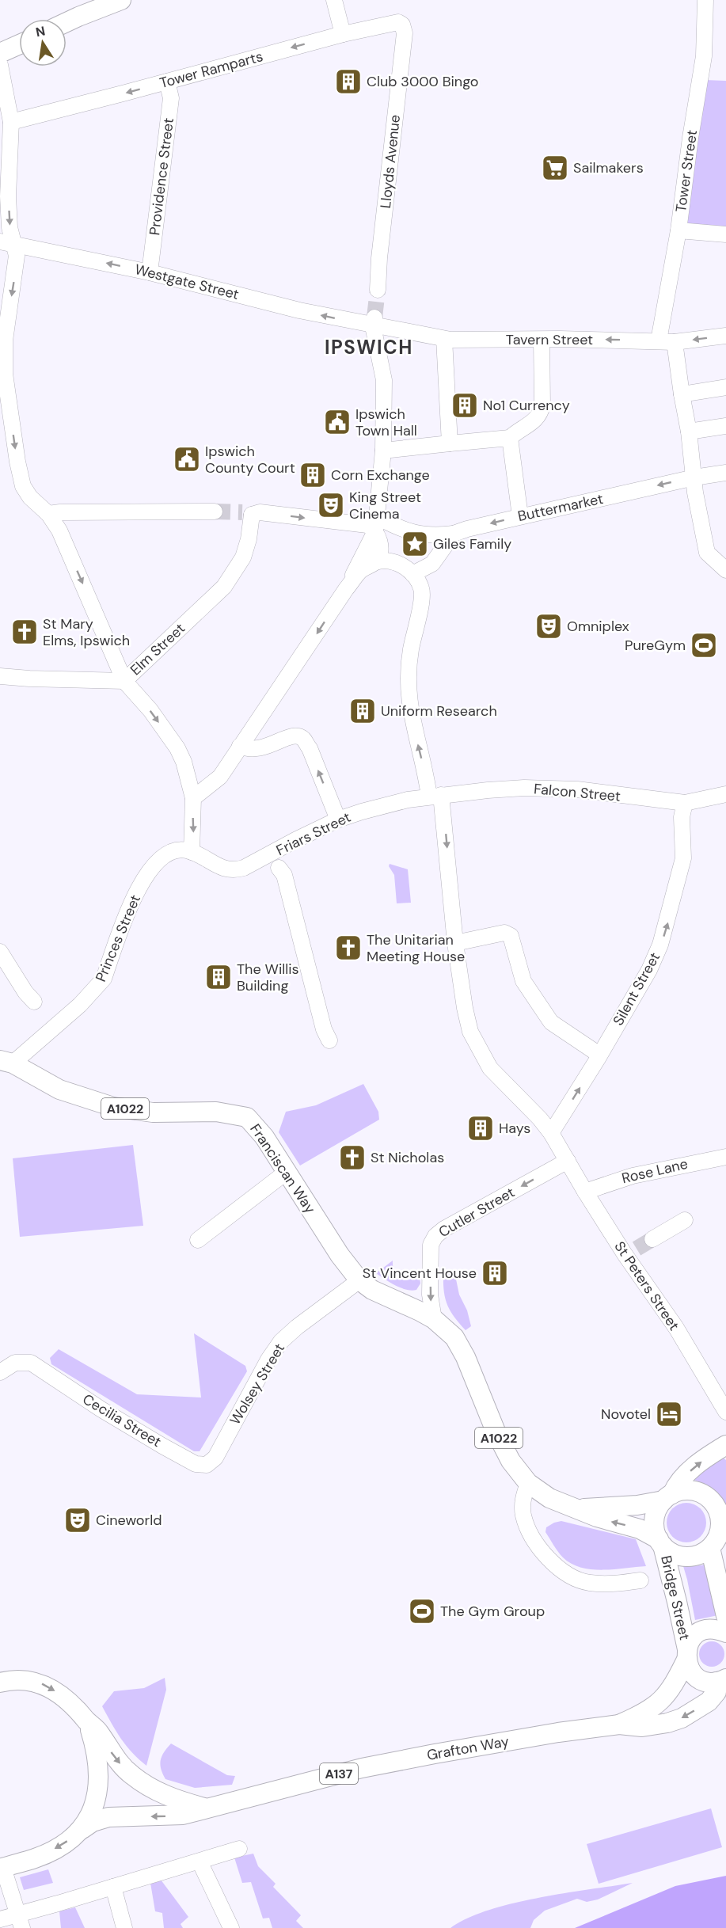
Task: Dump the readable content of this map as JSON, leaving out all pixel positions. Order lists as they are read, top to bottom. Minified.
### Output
{"streets":{"main road":["A1022","Franciscan Way","Bridge Street","Grafton Way","A137"],"street":["Tower Ramparts","Lloyds Avenue","Tower Street","Providence Street","Westgate Street","Tavern Street","Buttermarket","Elm Street","Falcon Street","Friars Street","Princes Street","Silent Street","Rose Lane","Cutler Street","St Peters Street","Wolsey Street","Cecilia Street"]},"crossings":[["Tower Ramparts","Lloyds Avenue"],["Tower Ramparts","Providence Street"],["Tower Street","Tavern Street"],["Tower Street","Buttermarket"],["Providence Street","Westgate Street"],["Westgate Street","Tavern Street"],["Buttermarket","Elm Street"],["Falcon Street","Friars Street"],["Falcon Street","Silent Street"],["Falcon Street","St Peters Street"],["Friars Street","Princes Street"],["Friars Street","St Peters Street"],["Princes Street","Franciscan Way"],["Silent Street","St Peters Street"],["A1022","Franciscan Way"],["A1022","Cutler Street"],["A1022","Wolsey Street"],["A1022","Bridge Street"],["Franciscan Way","Wolsey Street"],["Rose Lane","St Peters Street"],["Cutler Street","St Peters Street"],["Wolsey Street","Cecilia Street"],["Bridge Street","A137"],["Grafton Way","A137"]],"one_way":["Tower Ramparts","Westgate Street","Silent Street","Cutler Street"],"districts":["IPSWICH"],"places":{"building":["Club 3000 Bingo","No1 Currency","Corn Exchange","Uniform Research","The Willis Building","Hays","St Vincent House"],"supermarket":["Sailmakers"],"public building":["Ipswich Town Hall","Ipswich County Court"],"theatre":["King Street Cinema","Omniplex","Cineworld"],"place":["Giles Family"],"church":["St Mary Elms, Ipswich","The Unitarian Meeting House","St Nicholas"],"sports":["PureGym","The Gym Group"],"hotel":["Novotel"]},"north":"top"}
